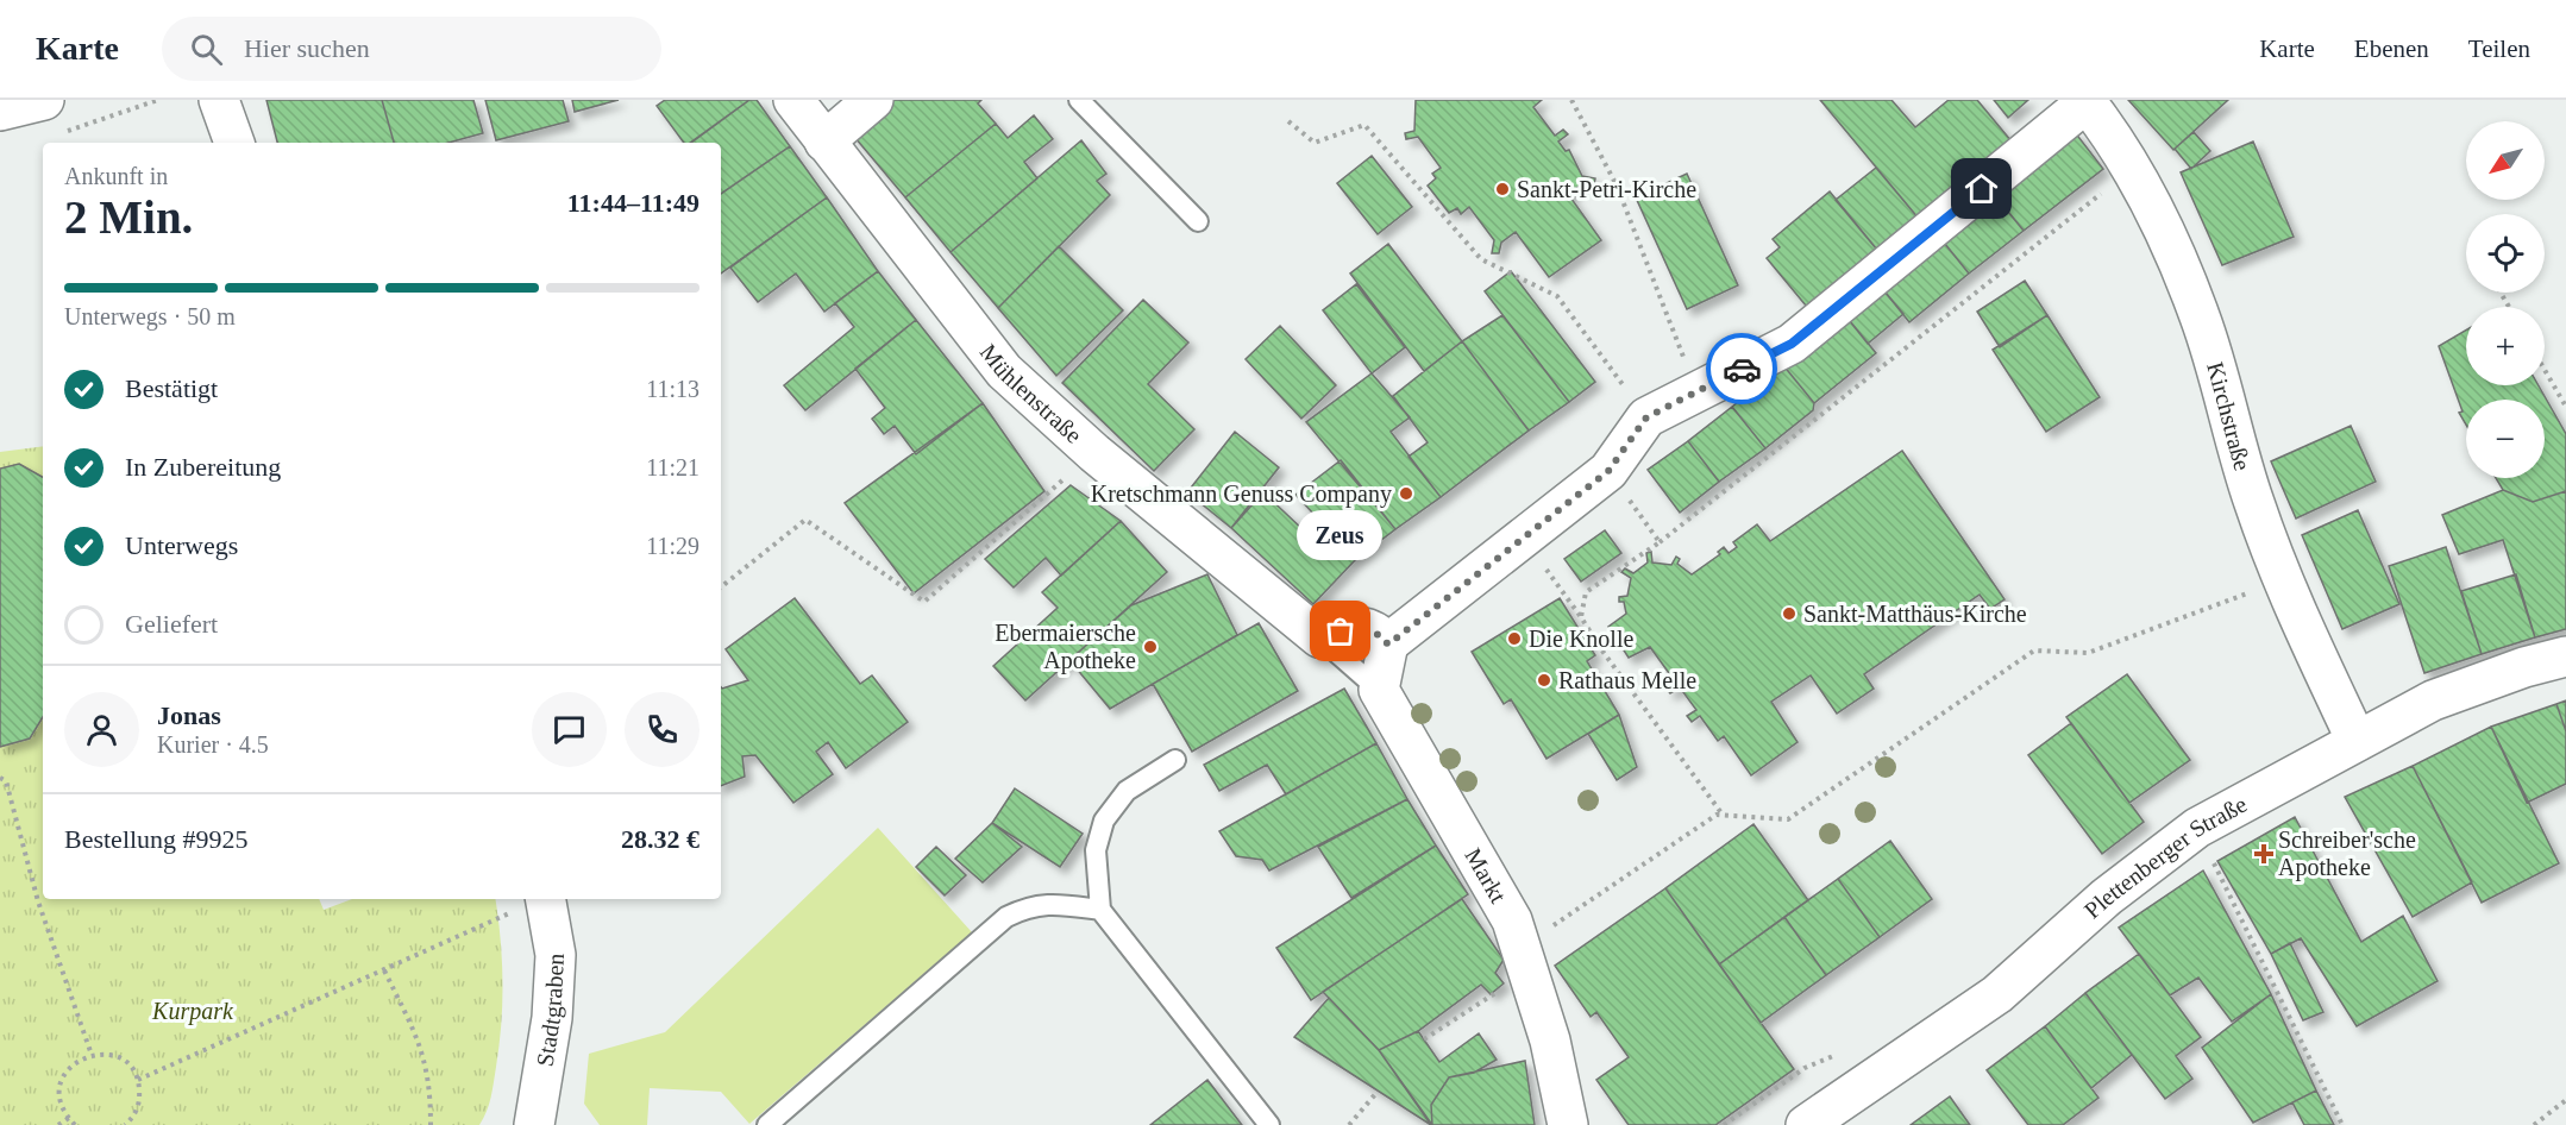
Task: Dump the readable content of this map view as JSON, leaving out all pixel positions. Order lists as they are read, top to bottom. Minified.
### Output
{"streets":{"street":["Mühlenstraße","Kirchstraße","Plettenberger Straße","Markt","Stadtgraben"]},"crossings":[["Kirchstraße","Plettenberger Straße"]],"parks":["Kurpark"],"places":{"other":["Sankt-Petri-Kirche","Kretschmann Genuss Company","Sankt-Matthäus-Kirche","Zeus","Die Knolle","Ebermaiersche Apotheke","Rathaus Melle"],"health":["Schreiber'sche Apotheke"]},"north":"bottom left","page":{"header":"Karte","search":"Hier suchen","nav":["Karte","Ebenen","Teilen"],"map_buttons":["+","−"],"heading":["2 Min.","Ankunft in","11:44–11:49"],"panel":["Jonas","Kurier · 4.5","Bestellung #9925","28.32 €"],"bar":"Unterwegs · 50 m","list":[["Bestätigt","11:13"],["In Zubereitung","11:21"],["Unterwegs","11:29"],"Geliefert"],"bubble":"Zeus"}}
